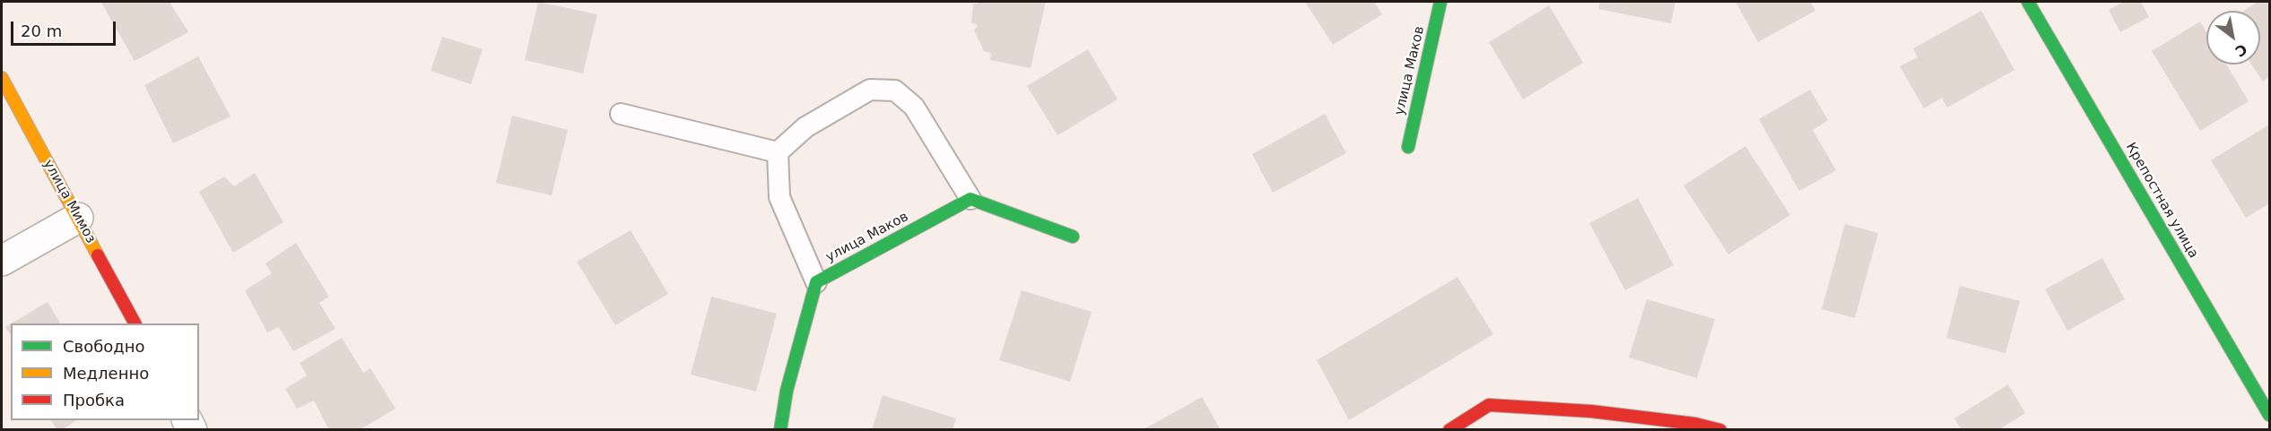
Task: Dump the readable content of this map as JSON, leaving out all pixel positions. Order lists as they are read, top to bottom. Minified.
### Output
{"streets":{"street":["улица Маков","Крепостная улица","улица Мимоз"]},"legend":["Свободно","Медленно","Пробка"],"scale_bar":"20 m","north":"bottom right"}
